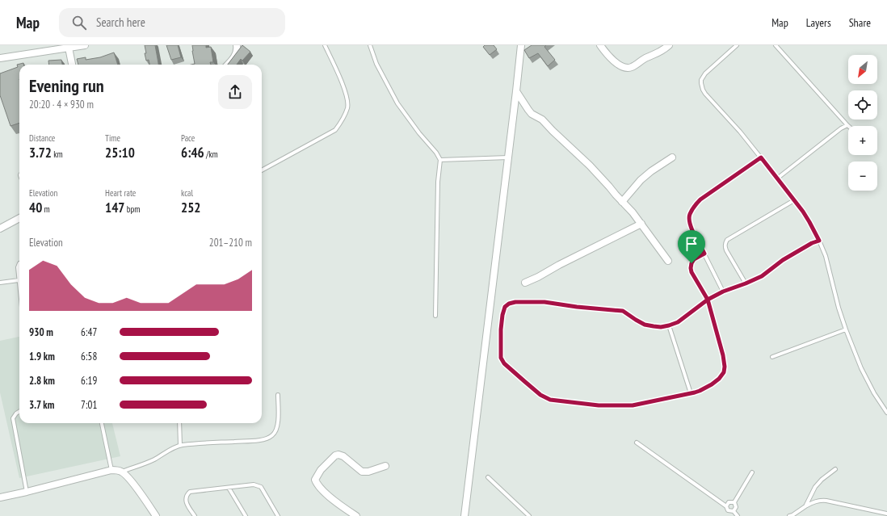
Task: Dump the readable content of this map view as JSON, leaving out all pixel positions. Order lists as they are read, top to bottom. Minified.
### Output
{"north":"bottom left","page":{"header":"Map","search":"Search here","nav":["Map","Layers","Share"],"map_buttons":["+","−"],"heading":["Evening run","20:20 · 4 × 930 m"],"stats":[["Distance","3.72 km"],["Time","25:10"],["Pace","6:46 /km"],["Elevation","40 m"],["Heart rate","147 bpm"],["kcal","252"]],"chart":["Elevation","201–210 m"],"list":[{"name":"930 m","note":"6:47"},{"name":"1.9 km","note":"6:58"},{"name":"2.8 km","note":"6:19"},{"name":"3.7 km","note":"7:01"}]}}
